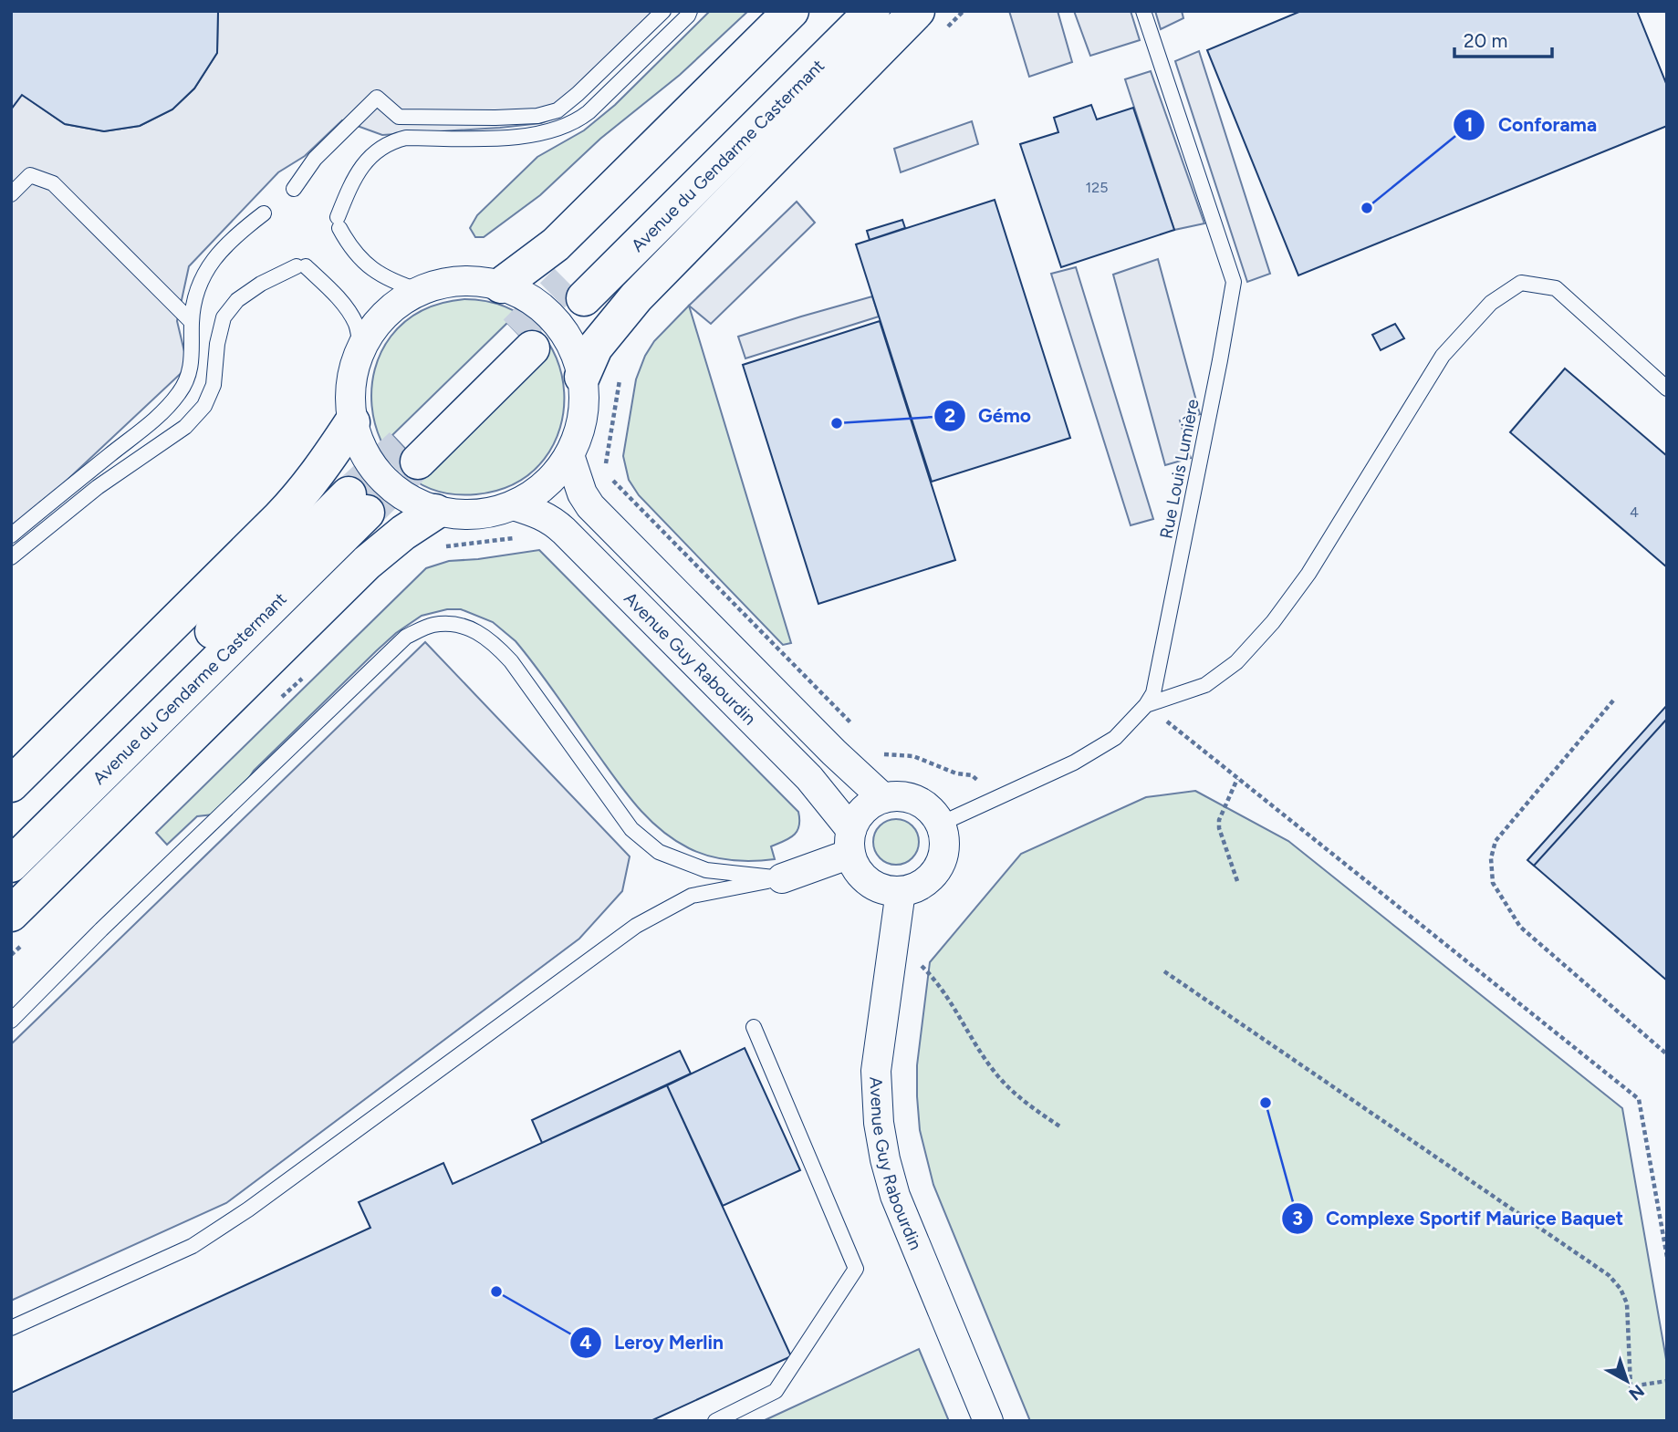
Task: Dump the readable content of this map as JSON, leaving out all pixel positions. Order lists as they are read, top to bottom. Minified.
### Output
{"streets":{"main road":["Avenue du Gendarme Castermant"],"street":["Avenue Guy Rabourdin"],"lane":["Rue Louis Lumière"]},"crossings":[["Rue Louis Lumière","Avenue Guy Rabourdin"]],"places":["Conforama","Gémo","Complexe Sportif Maurice Baquet","Leroy Merlin"],"house_numbers":["125","4"],"scale_bar":"20 m","north":"bottom right"}
